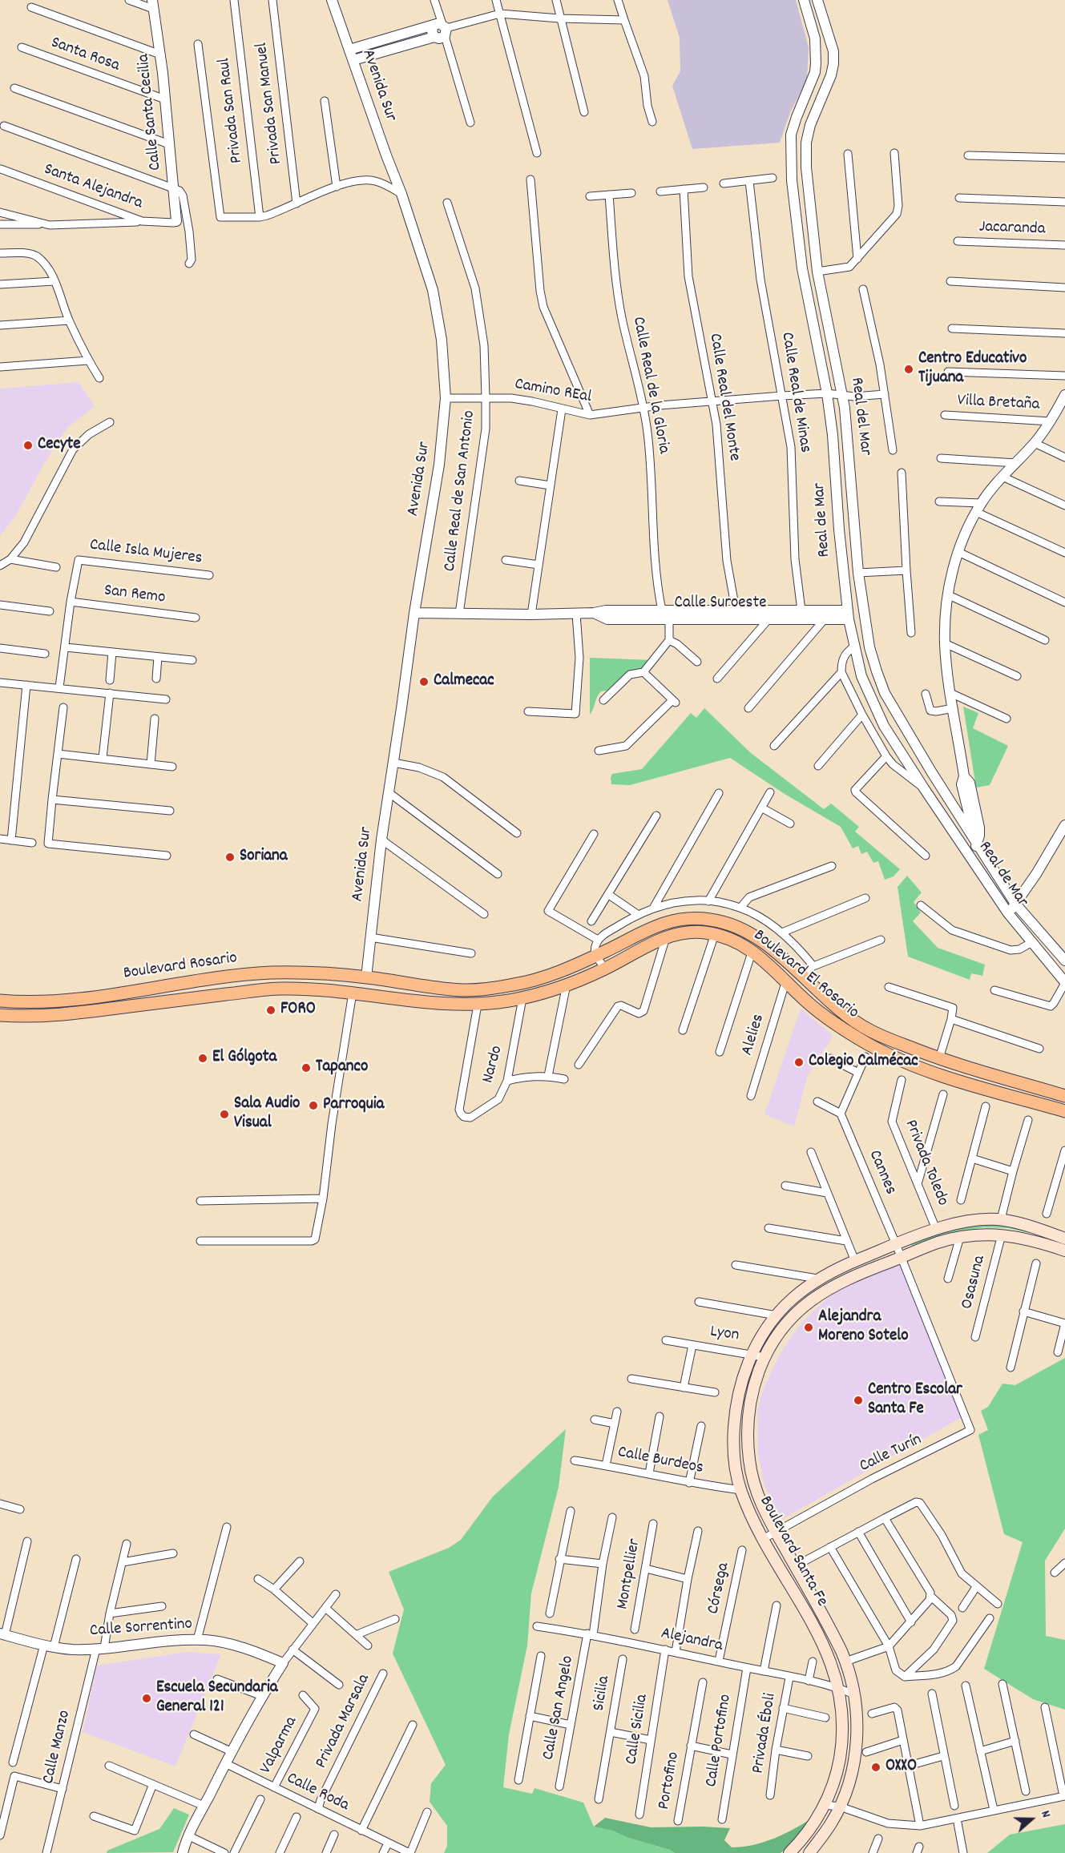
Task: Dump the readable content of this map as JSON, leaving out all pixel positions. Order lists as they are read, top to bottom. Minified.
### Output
{"streets":{"main road":["Boulevard Rosario","Boulevard El Rosario","Boulevard Santa Fe"],"street":["Santa Rosa","Avenida Sur","Privada San Manuel","Privada San Raul","Calle Santa Cecilia","Santa Alejandra","Jacaranda","Calle Real de la Gloria","Camino REal","Calle Real de Minas","Calle Real del Monte","Villa Bretaña","Real del Mar","Calle Real de San Antonio","Real de Mar","Calle Isla Mujeres","San Remo","Calle Suroeste","Alelies","Nardo","Privada Toledo","Cannes","Osasuna","Lyon","Calle Turín","Calle Burdeos","Montpellier","Córsega","Calle Sorrentino","Alejandra","Sicilia","Calle San Angelo","Privada Marsala","Calle Sicilia","Privada Éboli","Calle Portofino","Valparma","Calle Manzo","Portofino","Calle Roda"]},"crossings":[["Santa Rosa","Calle Santa Cecilia"],["Avenida Sur","Camino REal"],["Avenida Sur","Calle Suroeste"],["Avenida Sur","Boulevard Rosario"],["Avenida Sur","Boulevard El Rosario"],["Calle Santa Cecilia","Santa Alejandra"],["Calle Real de la Gloria","Camino REal"],["Calle Real de la Gloria","Calle Suroeste"],["Camino REal","Calle Real de Minas"],["Camino REal","Calle Real del Monte"],["Camino REal","Real del Mar"],["Camino REal","Calle Real de San Antonio"],["Camino REal","Real de Mar"],["Calle Real de Minas","Calle Suroeste"],["Calle Real del Monte","Calle Suroeste"],["Calle Real de San Antonio","Calle Suroeste"],["Real de Mar","Calle Suroeste"],["Calle Isla Mujeres","San Remo"],["Boulevard Rosario","Boulevard El Rosario"],["Boulevard El Rosario","Alelies"],["Boulevard El Rosario","Nardo"],["Privada Toledo","Boulevard Santa Fe"],["Cannes","Calle Turín"],["Cannes","Boulevard Santa Fe"],["Osasuna","Boulevard Santa Fe"],["Lyon","Boulevard Santa Fe"],["Calle Turín","Boulevard Santa Fe"],["Calle Burdeos","Boulevard Santa Fe"],["Boulevard Santa Fe","Alejandra"],["Córsega","Alejandra"],["Calle Sorrentino","Calle Manzo"],["Alejandra","Calle San Angelo"],["Alejandra","Calle Sicilia"],["Alejandra","Privada Éboli"],["Alejandra","Calle Portofino"],["Sicilia","Calle Sicilia"],["Privada Marsala","Calle Roda"],["Calle Portofino","Portofino"],["Valparma","Calle Roda"]],"places":["Centro Educativo Tijuana","Cecyte","Calmecac","Soriana","FORO","El Gólgota","Colegio Calmécac","Tapanco","Parroquia","Sala Audio Visual","Alejandra Moreno Sotelo","Centro Escolar Santa Fe","Escuela Secundaria General 121","OXXO"],"north":"right"}
